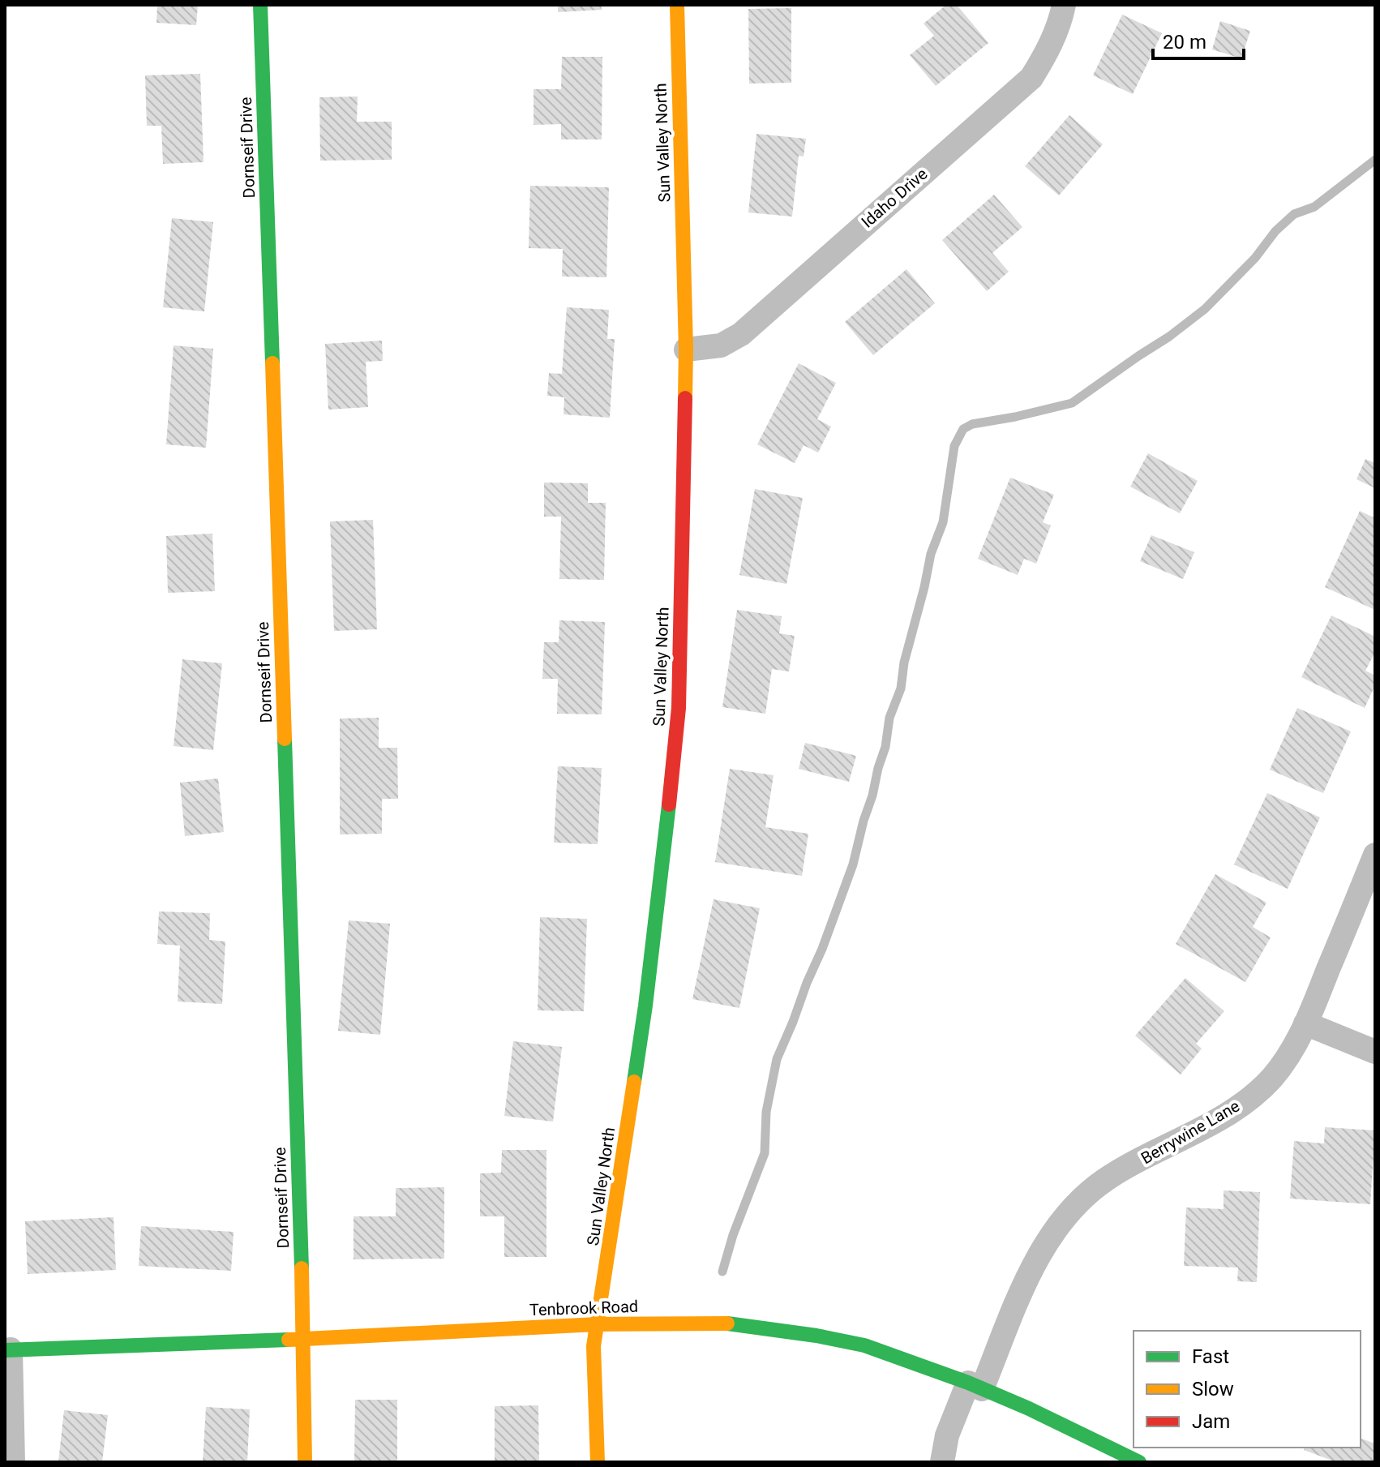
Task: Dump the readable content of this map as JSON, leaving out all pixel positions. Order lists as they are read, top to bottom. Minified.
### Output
{"streets":{"street":["Sun Valley North","Dornseif Drive","Idaho Drive","Berrywine Lane","Tenbrook Road"]},"crossings":[["Sun Valley North","Idaho Drive"],["Sun Valley North","Tenbrook Road"],["Dornseif Drive","Tenbrook Road"],["Berrywine Lane","Tenbrook Road"]],"legend":["Fast","Slow","Jam"],"scale_bar":"20 m"}
